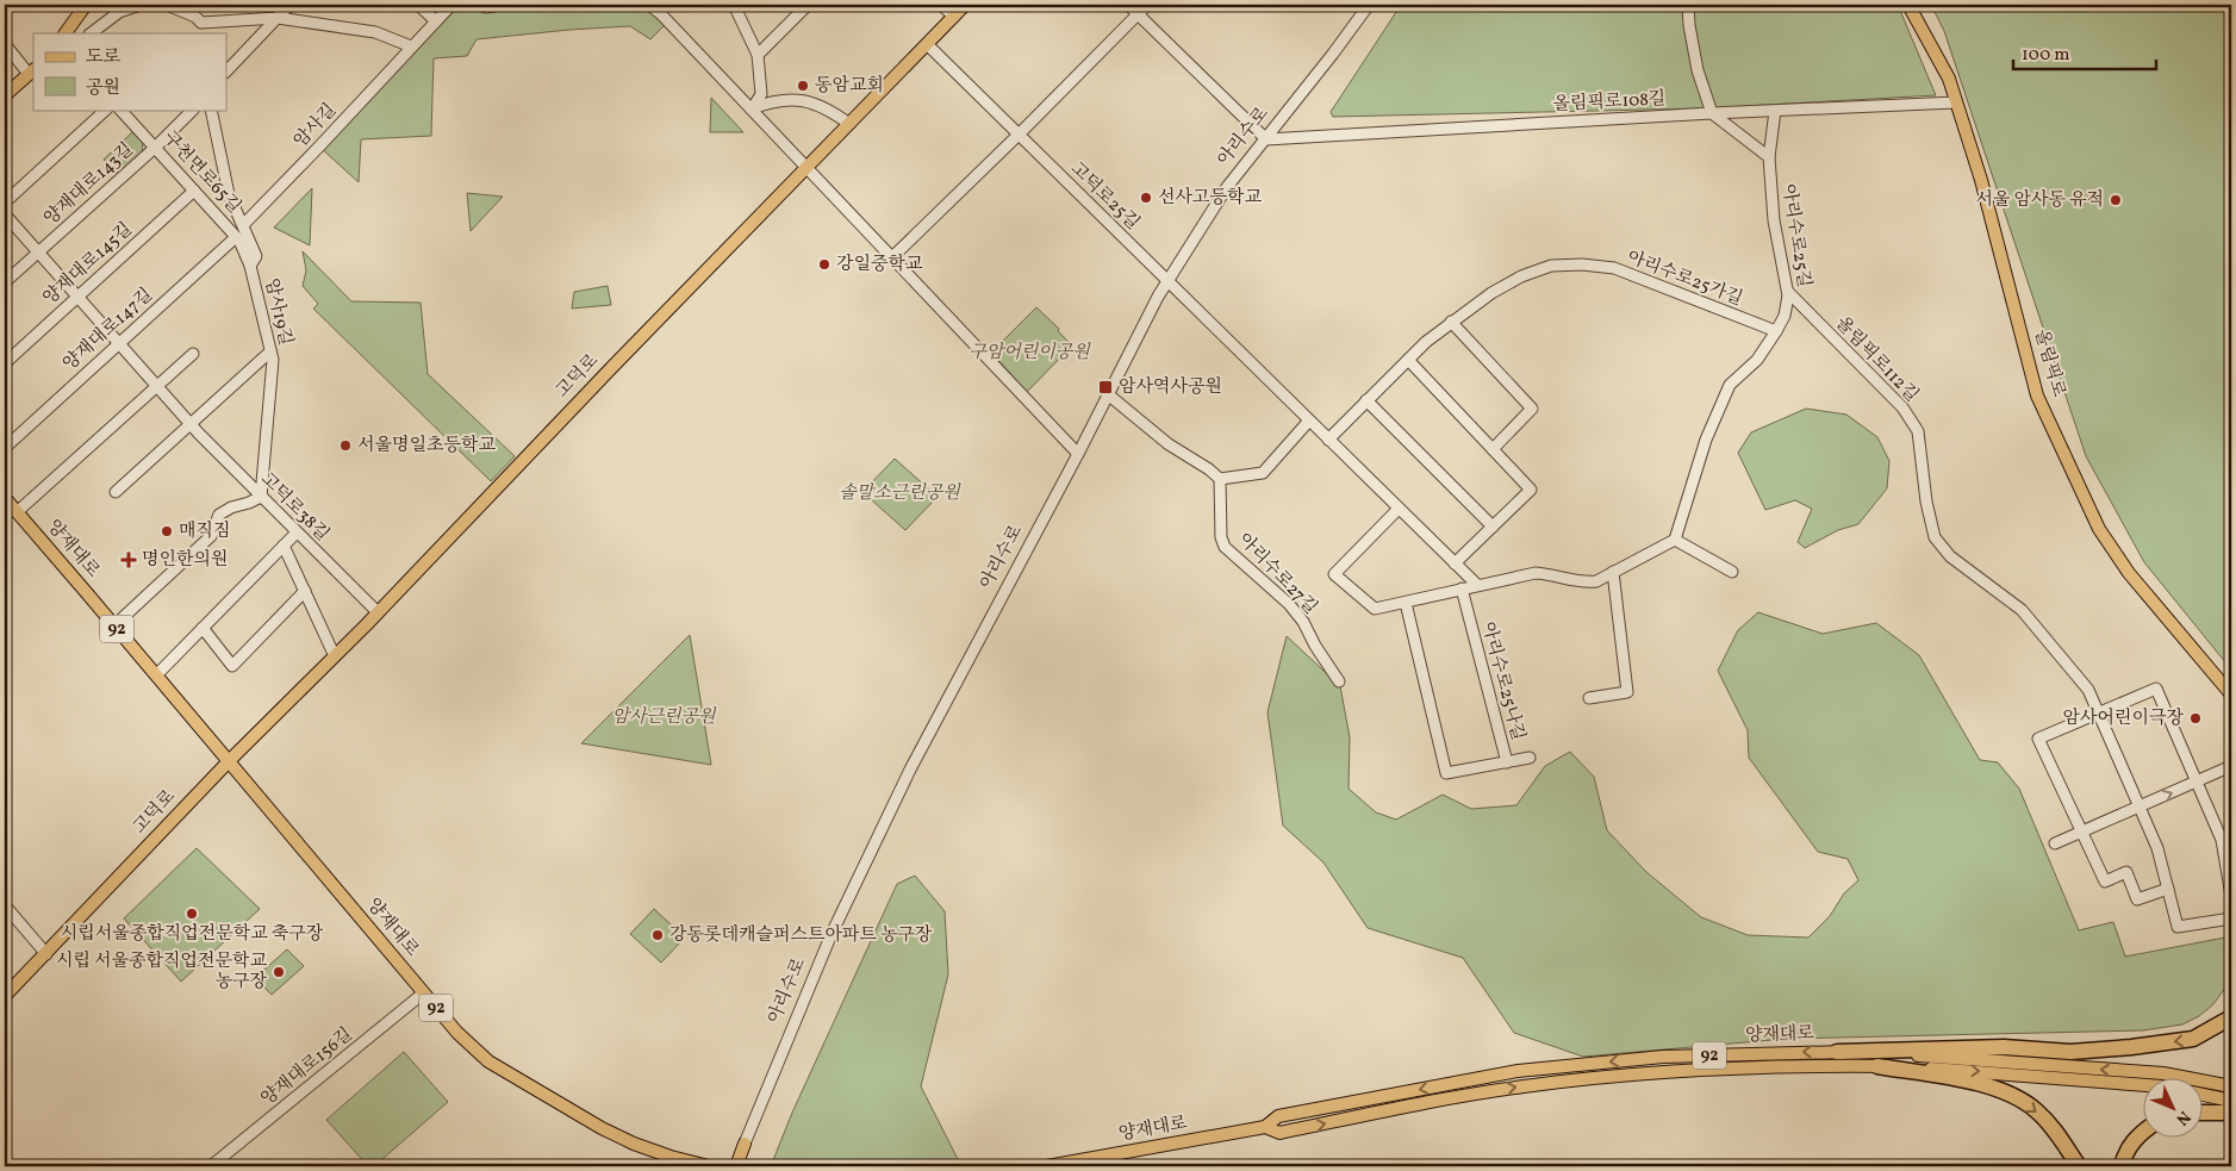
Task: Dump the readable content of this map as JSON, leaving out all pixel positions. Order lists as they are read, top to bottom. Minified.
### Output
{"streets":{"main road":["아리수로","올림픽로","고덕로","양재대로","92"],"street":["올림픽로108길","암사길","구천면로65길","양재대로143길","고덕로25길","아리수로25길","양재대로145길","아리수로25가길","암사19길","양재대로147길","올림픽로112길","고덕로38길","아리수로27길","아리수로25나길","양재대로156길"]},"crossings":[["올림픽로108길","아리수로"],["올림픽로108길","아리수로25길"],["올림픽로108길","올림픽로"],["암사길","암사19길"],["아리수로","고덕로25길"],["구천면로65길","양재대로143길"],["구천면로65길","양재대로145길"],["구천면로65길","암사19길"],["구천면로65길","양재대로147길"],["양재대로143길","고덕로38길"],["고덕로25길","고덕로"],["아리수로25길","아리수로25가길"],["아리수로25길","올림픽로112길"],["양재대로145길","고덕로38길"],["암사19길","고덕로38길"],["양재대로147길","고덕로38길"],["고덕로","고덕로38길"],["고덕로","양재대로"],["양재대로","양재대로156길"]],"parks":["구암어린이공원","솔말소근린공원","암사근린공원"],"places":{"other":["동암교회","선사고등학교","서울 암사동 유적","강일중학교","서울명일초등학교","매직짐","암사어린이극장","시립서울종합직업전문학교 축구장","강동롯데캐슬퍼스트아파트 농구장","시립 서울종합직업전문학교 농구장"],"transit":["암사역사공원"],"health":["명인한의원"]},"legend":["도로","공원"],"scale_bar":"100 m","north":"bottom right"}
